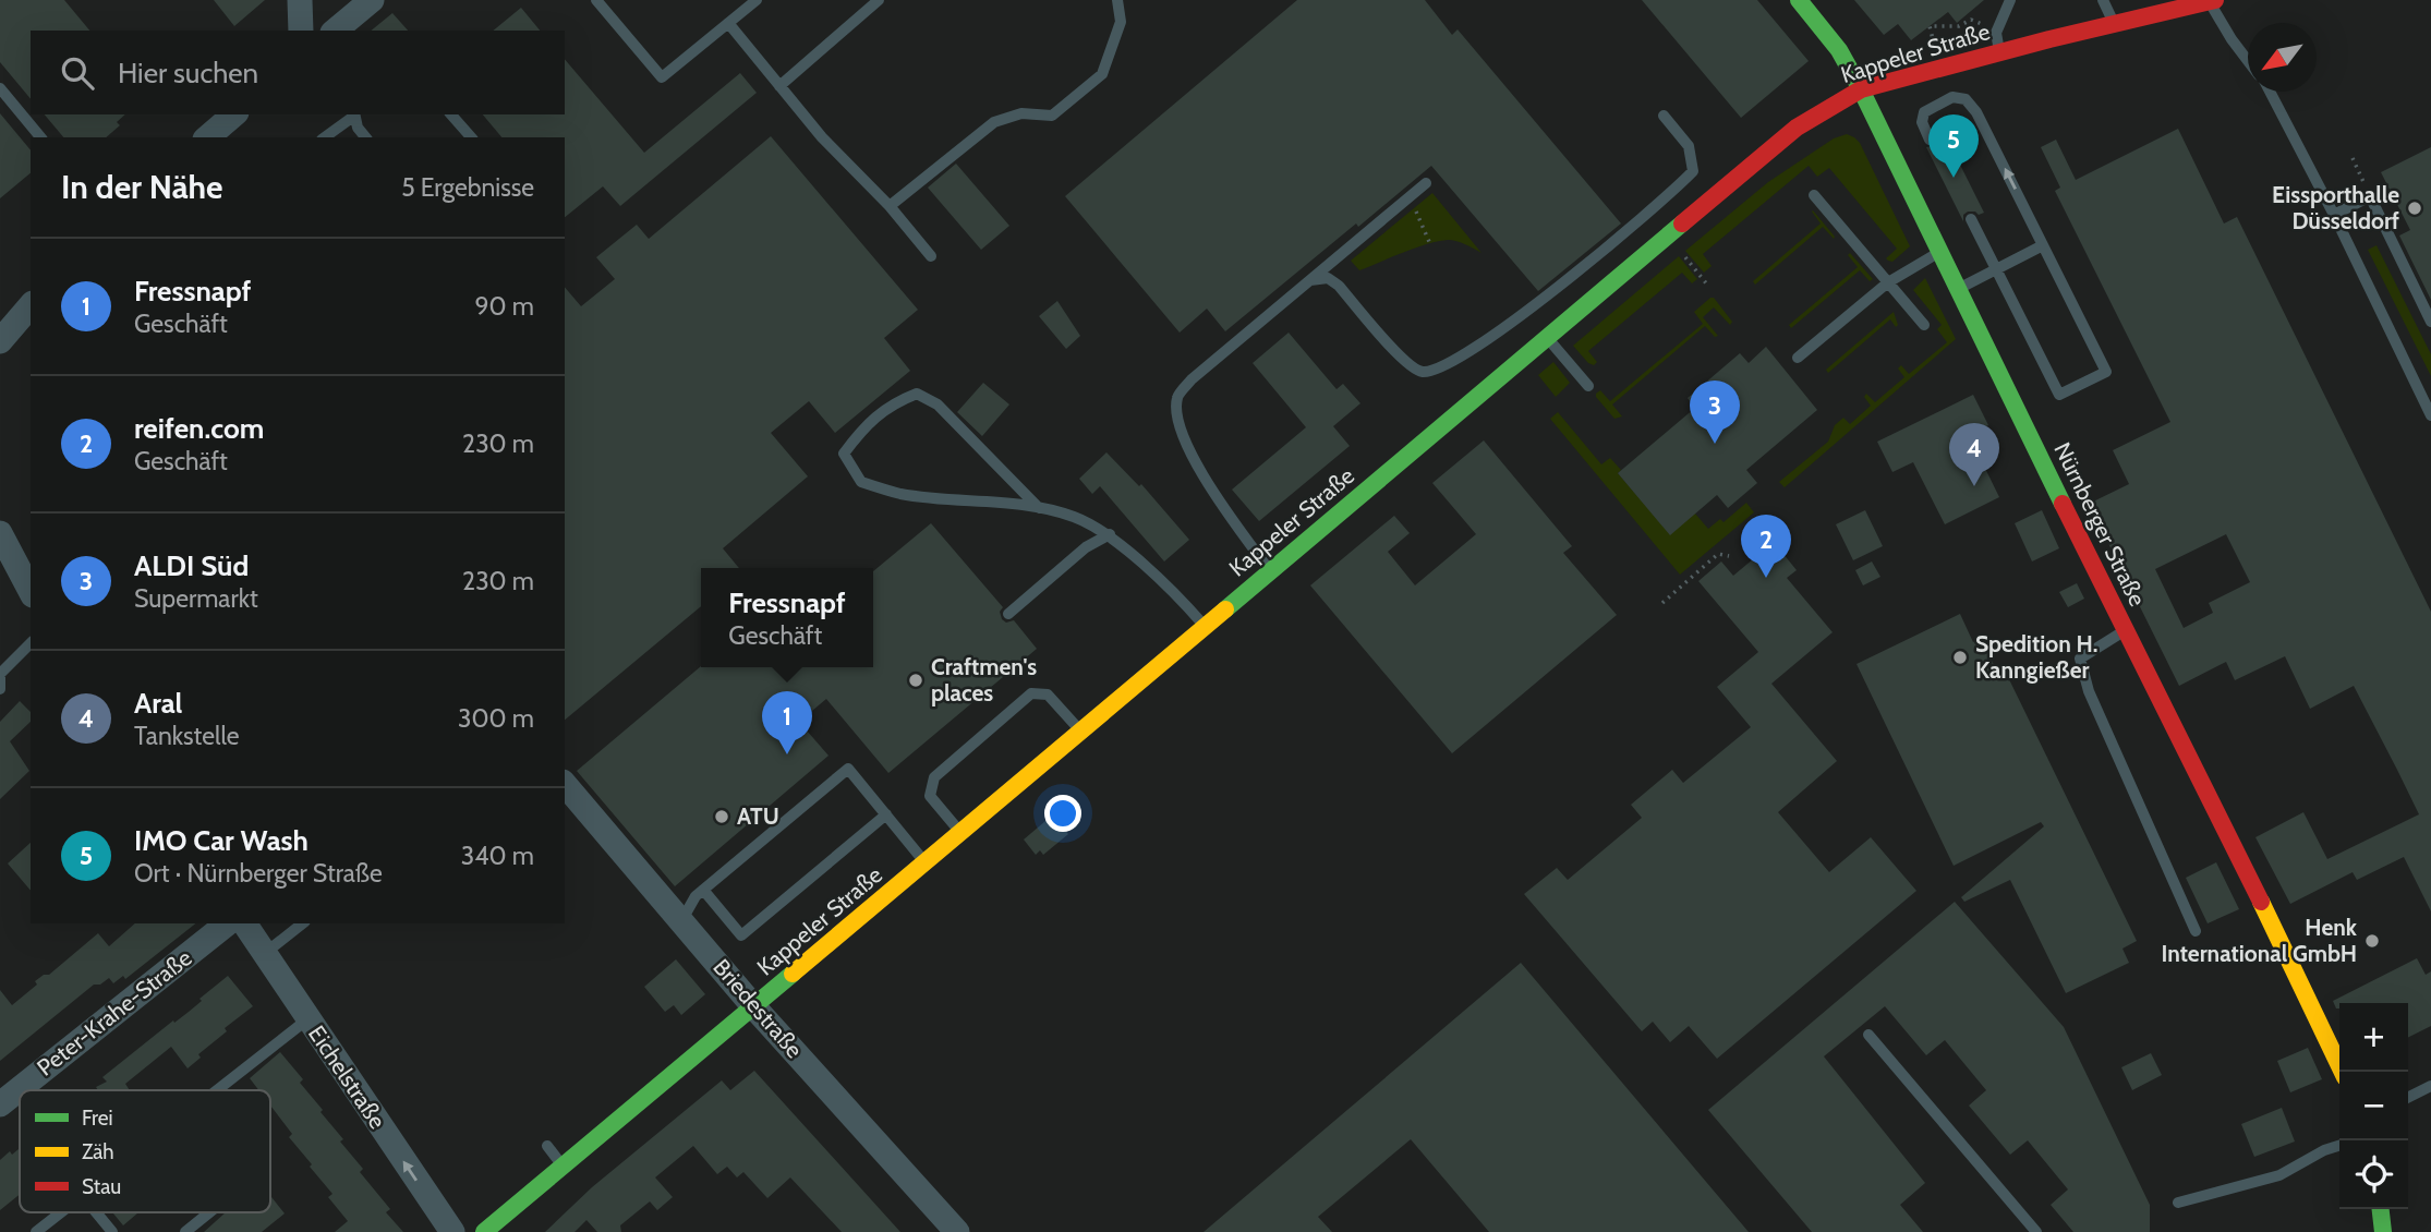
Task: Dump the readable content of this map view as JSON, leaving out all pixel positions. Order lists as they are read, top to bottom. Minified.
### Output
{"streets":{"street":["Kappeler Straße","Nürnberger Straße","Briedestraße","Peter-Krahe-Straße","Eichelstraße"]},"crossings":[["Kappeler Straße","Nürnberger Straße"],["Kappeler Straße","Briedestraße"],["Peter-Krahe-Straße","Eichelstraße"]],"one_way":["Eichelstraße"],"places":["Eissporthalle Düsseldorf","Spedition H. Kanngießer","Craftmen's places","ATU","Henk International GmbH"],"legend":["Frei","Zäh","Stau"],"north":"bottom left","page":{"search":"Hier suchen","pins":["5","3","4","2","1"],"heading":["In der Nähe","5 Ergebnisse"],"list":[{"mark":"1","name":"Fressnapf","note":"Geschäft","value":"90 m"},{"mark":"2","name":"reifen.com","note":"Geschäft","value":"230 m"},{"mark":"3","name":"ALDI Süd","note":"Supermarkt","value":"230 m"},{"mark":"4","name":"Aral","note":"Tankstelle","value":"300 m"},{"mark":"5","name":"IMO Car Wash","note":"Ort · Nürnberger Straße","value":"340 m"}],"popup":["Fressnapf","Geschäft"],"map_buttons":["+","−"]}}
